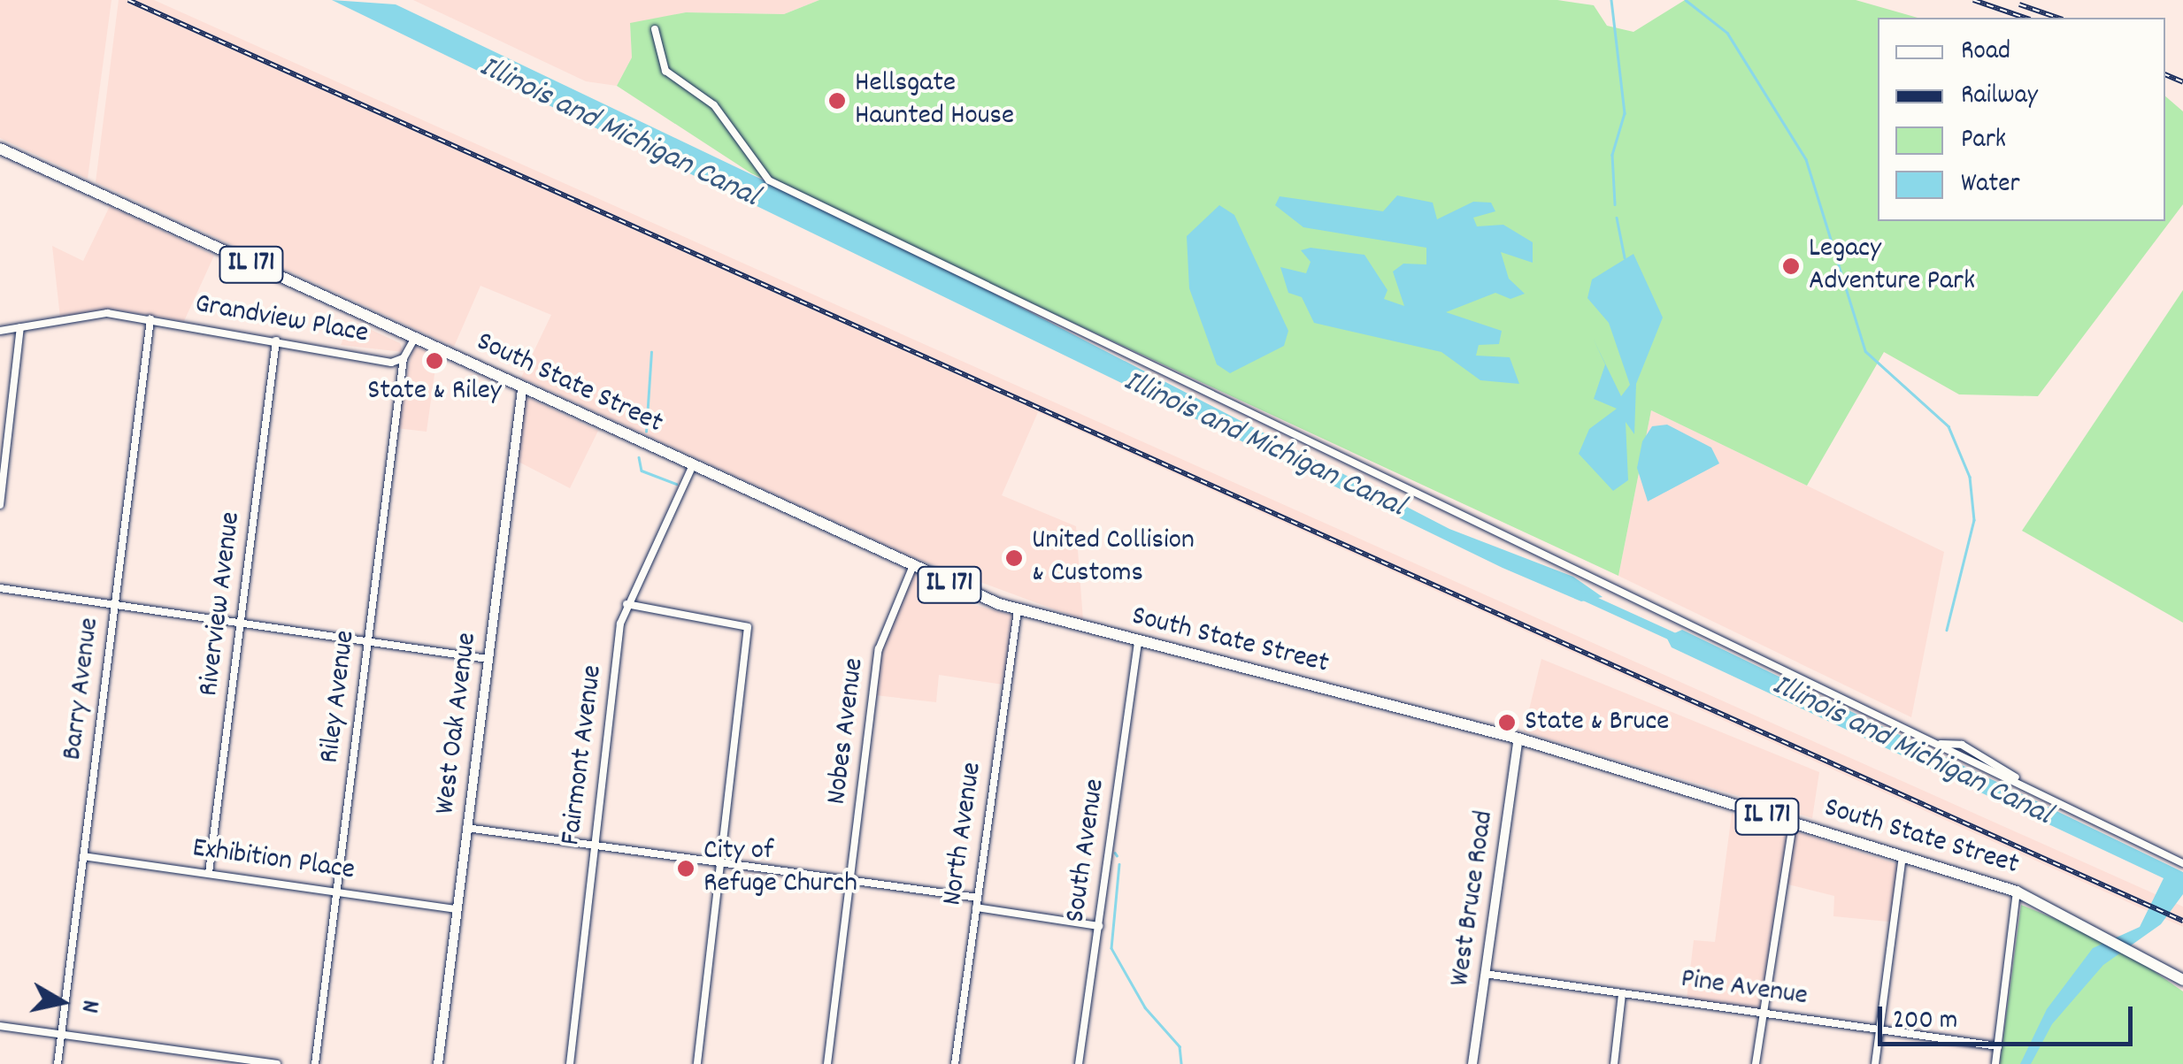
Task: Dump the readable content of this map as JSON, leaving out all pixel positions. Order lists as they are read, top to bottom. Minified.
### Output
{"streets":{"main road":["IL 171","South State Street"],"street":["Grandview Place","Riverview Avenue","Barry Avenue","Riley Avenue","West Oak Avenue","Nobes Avenue","Fairmont Avenue","North Avenue","South Avenue","Exhibition Place","West Bruce Road","Pine Avenue"]},"crossings":[["Grandview Place","Riverview Avenue"],["Grandview Place","Barry Avenue"],["Grandview Place","Riley Avenue"],["South State Street","Riley Avenue"],["South State Street","West Oak Avenue"],["South State Street","Nobes Avenue"],["South State Street","Fairmont Avenue"],["South State Street","North Avenue"],["South State Street","South Avenue"],["South State Street","West Bruce Road"],["Riverview Avenue","Exhibition Place"],["Barry Avenue","Exhibition Place"],["Riley Avenue","Exhibition Place"],["West Oak Avenue","Exhibition Place"],["West Bruce Road","Pine Avenue"]],"water":["Illinois and Michigan Canal"],"places":["Hellsgate Haunted House","Legacy Adventure Park","State & Riley","United Collision & Customs","State & Bruce","City of Refuge Church"],"legend":["Road","Railway","Park","Water"],"scale_bar":"200 m","north":"right"}
